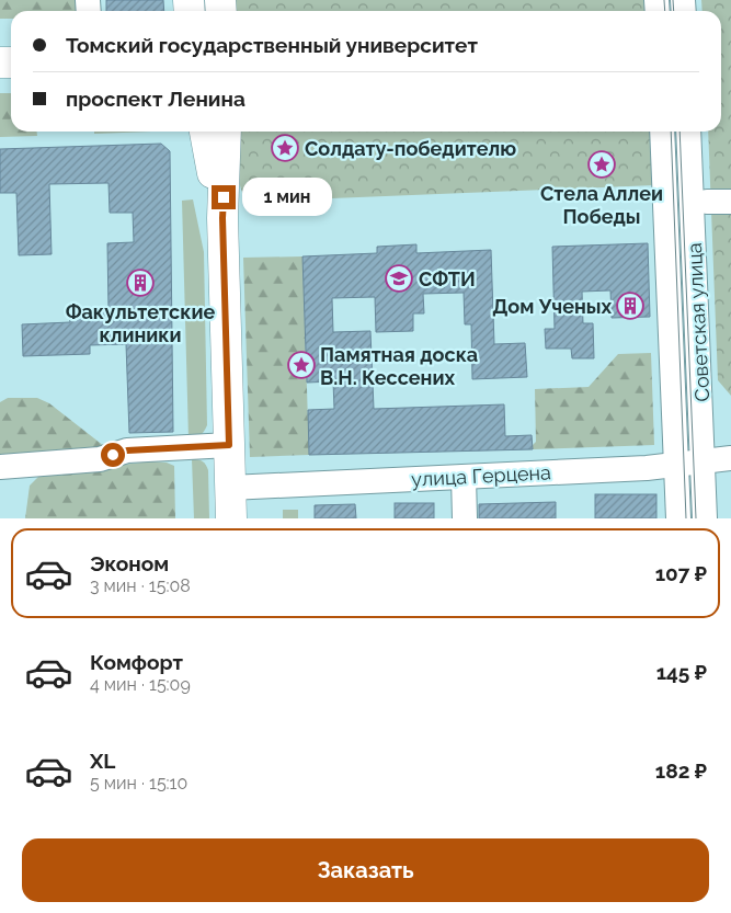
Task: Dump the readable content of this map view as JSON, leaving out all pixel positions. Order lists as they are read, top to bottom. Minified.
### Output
{"streets":{"street":["Советская улица","улица Герцена"]},"crossings":[["Советская улица","улица Герцена"]],"places":{"place":["Солдату-победителю","Стела Аллеи Победы","Памятная доска В.Н. Кессених"],"school or university":["СФТИ"],"building":["Факультетские клиники","Дом Ученых"]},"page":{"banner":["Томский государственный университет","проспект Ленина"],"bubble":"1 мин","list":[{"name":"Эконом","note":"3 мин · 15:08","value":"107 ₽"},{"name":"Комфорт","note":"4 мин · 15:09","value":"145 ₽"},{"name":"XL","note":"5 мин · 15:10","value":"182 ₽"}],"buttons":"Заказать"}}
